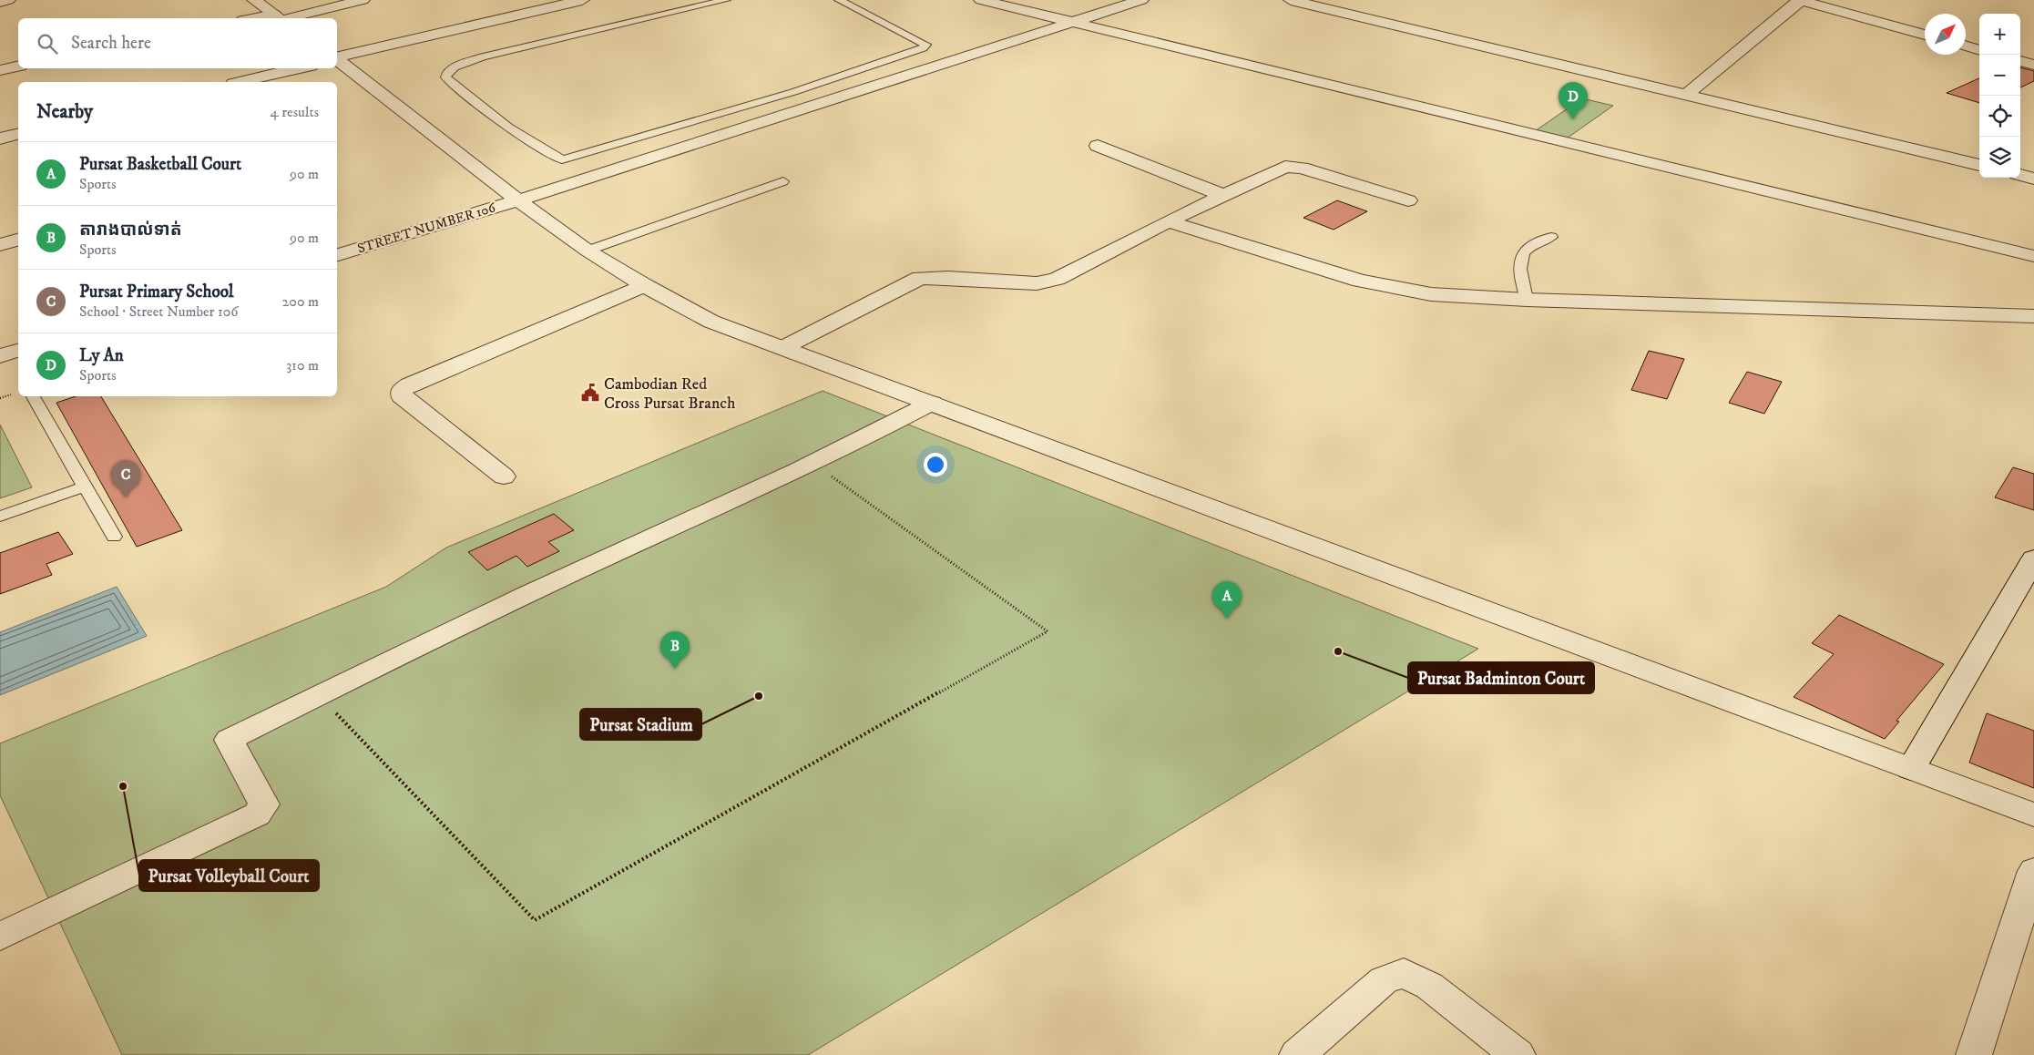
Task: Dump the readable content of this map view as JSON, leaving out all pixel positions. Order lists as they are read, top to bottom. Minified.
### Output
{"streets":{"street":["STREET NUMBER 106"]},"places":{"public building":["Cambodian Red Cross Pursat Branch"],"other":["Pursat Badminton Court","Pursat Stadium","Pursat Volleyball Court"]},"north":"top right","page":{"map_buttons":["+","−"],"search":"Search here","pins":["D","C","A","B"],"heading":["Nearby","4 results"],"list":[{"mark":"A","name":"Pursat Basketball Court","note":"Sports","value":"90 m"},{"mark":"B","name":"តារាងបាល់ទាត់","note":"Sports","value":"90 m"},{"mark":"C","name":"Pursat Primary School","note":"School · Street Number 106","value":"200 m"},{"mark":"D","name":"Ly An","note":"Sports","value":"310 m"}]}}
